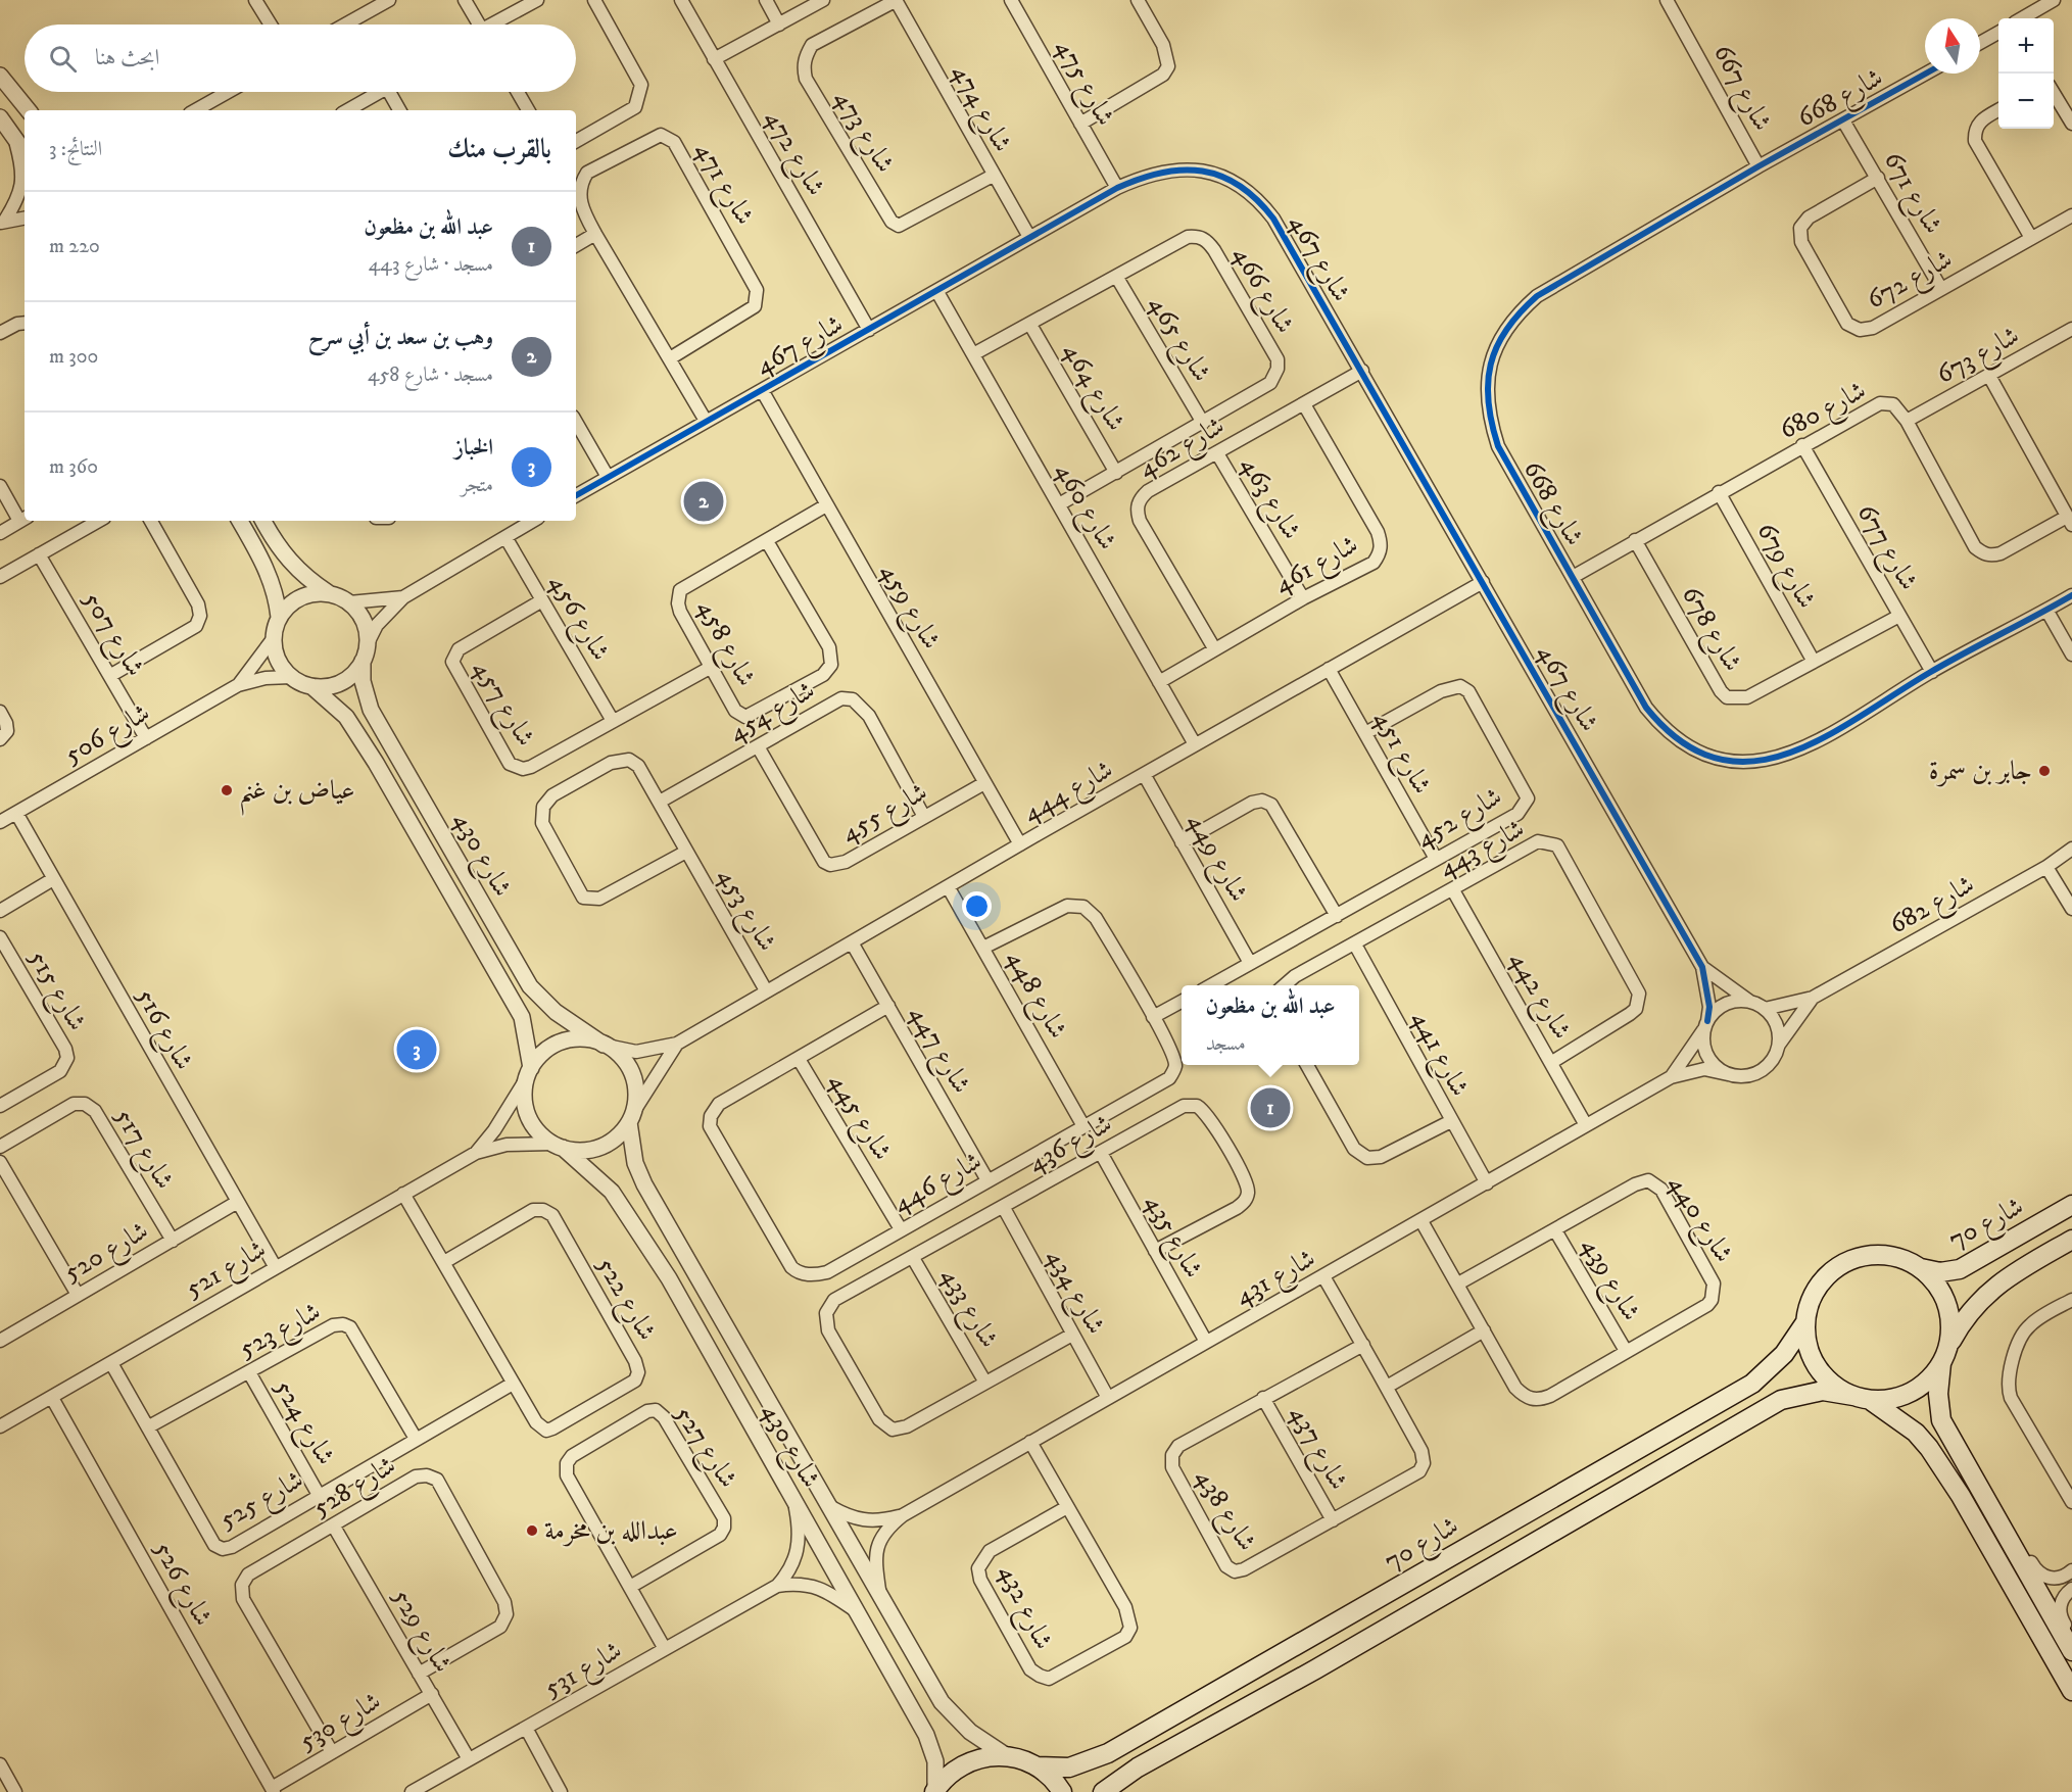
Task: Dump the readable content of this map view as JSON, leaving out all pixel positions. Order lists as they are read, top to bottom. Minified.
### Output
{"streets":{"main road":["شارع 70"],"street":["شارع 475","شارع 667","شارع 668","شارع 474","شارع 473","شارع 472","شارع 471","شارع 671","شارع 467","شارع 672","شارع 466","شارع 465","شارع 673","شارع 464","شارع 680","شارع 462","شارع 463","شارع 460","شارع 677","شارع 461","شارع 679","شارع 459","شارع 456","شارع 678","شارع 507","شارع 458","شارع 457","شارع 454","شارع 506","شارع 451","شارع 444","شارع 455","شارع 452","شارع 443","شارع 430","شارع 449","شارع 682","شارع 453","شارع 515","شارع 448","شارع 442","شارع 516","شارع 447","شارع 441","شارع 445","شارع 436","شارع 517","شارع 446","شارع 440","شارع 435","شارع 520","شارع 521","شارع 431","شارع 439","شارع 434","شارع 522","شارع 433","شارع 523","شارع 524","شارع 527","شارع 437","شارع 528","شارع 525","شارع 438","شارع 526","شارع 432","شارع 529","شارع 531","شارع 530"]},"crossings":[["شارع 475","شارع 467"],["شارع 667","شارع 668"],["شارع 668","شارع 671"],["شارع 668","شارع 680"],["شارع 668","شارع 677"],["شارع 474","شارع 473"],["شارع 474","شارع 467"],["شارع 472","شارع 467"],["شارع 471","شارع 467"],["شارع 671","شارع 672"],["شارع 467","شارع 462"],["شارع 467","شارع 460"],["شارع 467","شارع 459"],["شارع 467","شارع 444"],["شارع 467","شارع 682"],["شارع 467","شارع 431"],["شارع 466","شارع 465"],["شارع 466","شارع 464"],["شارع 466","شارع 460"],["شارع 673","شارع 680"],["شارع 680","شارع 677"],["شارع 680","شارع 679"],["شارع 680","شارع 678"],["شارع 462","شارع 463"],["شارع 462","شارع 461"],["شارع 463","شارع 461"],["شارع 460","شارع 461"],["شارع 460","شارع 444"],["شارع 677","شارع 678"],["شارع 679","شارع 678"],["شارع 459","شارع 458"],["شارع 459","شارع 444"],["شارع 459","شارع 455"],["شارع 456","شارع 457"],["شارع 507","شارع 506"],["شارع 458","شارع 457"],["شارع 454","شارع 455"],["شارع 454","شارع 453"],["شارع 506","شارع 430"],["شارع 506","شارع 516"],["شارع 451","شارع 444"],["شارع 451","شارع 452"],["شارع 444","شارع 430"],["شارع 444","شارع 449"],["شارع 444","شارع 453"],["شارع 444","شارع 448"],["شارع 444","شارع 447"],["شارع 444","شارع 521"],["شارع 452","شارع 449"],["شارع 443","شارع 442"],["شارع 443","شارع 441"],["شارع 430","شارع 521"],["شارع 430","شارع 431"],["شارع 430","شارع 531"],["شارع 682","شارع 431"],["شارع 448","شارع 446"],["شارع 442","شارع 431"],["شارع 516","شارع 520"],["شارع 516","شارع 521"],["شارع 447","شارع 446"],["شارع 441","شارع 431"],["شارع 445","شارع 446"],["شارع 436","شارع 435"],["شارع 436","شارع 434"],["شارع 436","شارع 433"],["شارع 517","شارع 520"],["شارع 440","شارع 431"],["شارع 440","شارع 439"],["شارع 435","شارع 431"],["شارع 521","شارع 522"],["شارع 521","شارع 525"],["شارع 521","شارع 526"],["شارع 431","شارع 434"],["شارع 431","شارع 438"],["شارع 431","شارع 432"],["شارع 522","شارع 525"],["شارع 523","شارع 524"],["شارع 523","شارع 525"],["شارع 524","شارع 525"],["شارع 527","شارع 531"],["شارع 437","شارع 438"],["شارع 528","شارع 529"],["شارع 528","شارع 530"],["شارع 526","شارع 530"],["شارع 529","شارع 531"],["شارع 529","شارع 530"]],"places":["جابر بن سمرة","عياض بن غنم","عبدالله بن مخرمة"],"north":"top","page":{"map_buttons":["+","−"],"search":"ابحث هنا","heading":["بالقرب منك","النتائج: 3"],"list":[{"mark":"1","name":"عبد الله بن مظعون","note":"مسجد · شارع 443","value":"220 m"},{"mark":"2","name":"وهب بن سعد بن أبي سرح","note":"مسجد · شارع 458","value":"300 m"},{"mark":"3","name":"الخباز","note":"متجر","value":"360 m"}],"pins":["2","3","1"],"popup":["عبد الله بن مظعون","مسجد"]}}
